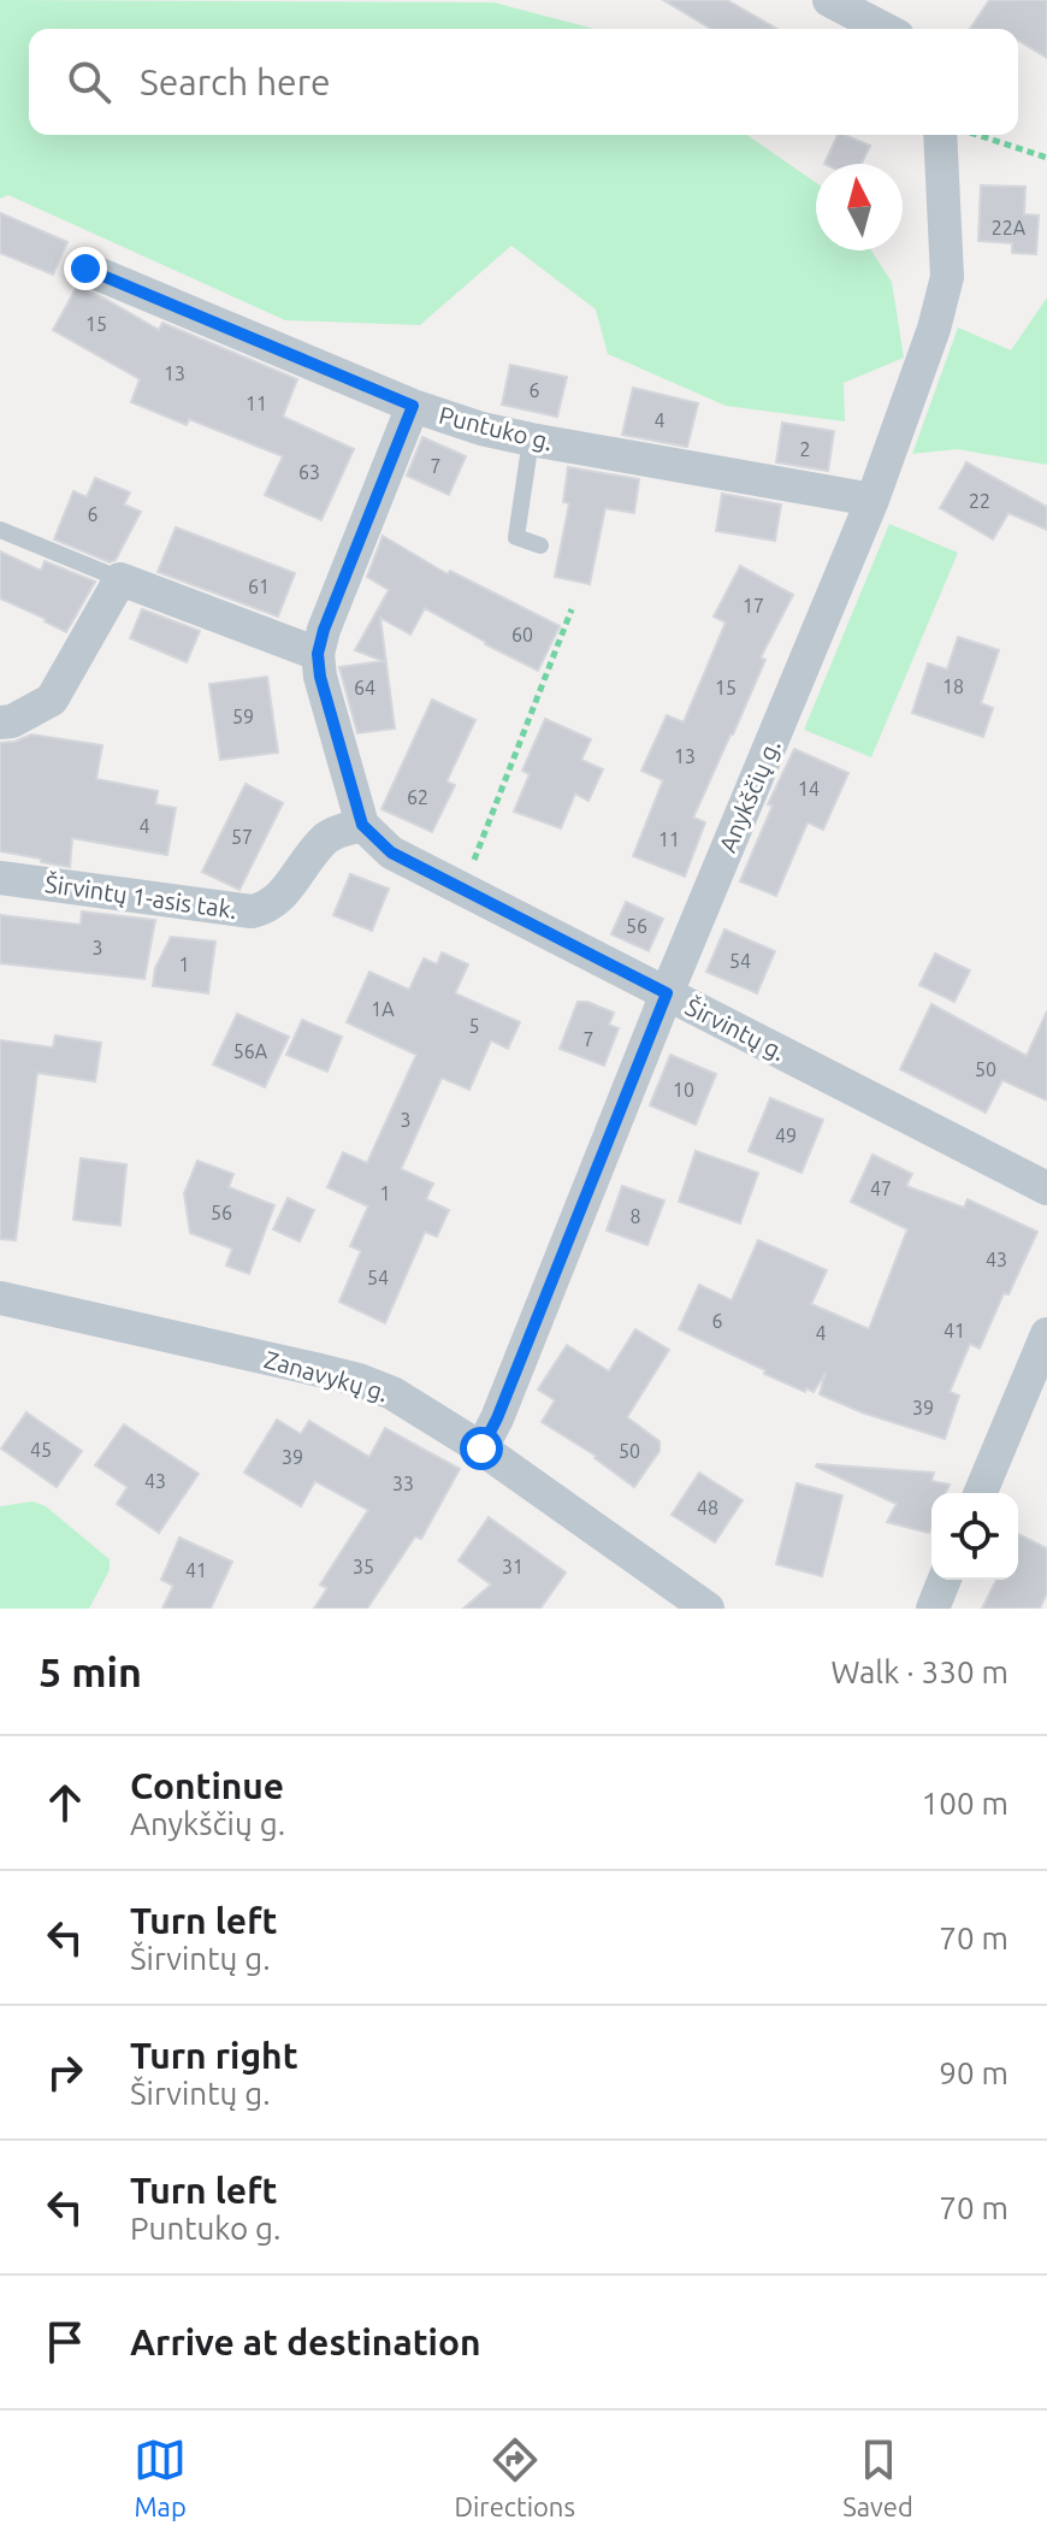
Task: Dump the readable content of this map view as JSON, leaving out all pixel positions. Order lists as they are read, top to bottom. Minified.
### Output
{"streets":{"street":["Puntuko g.","Anykščių g.","Širvintų 1-asis tak.","Širvintų g.","Zanavykų g."]},"crossings":[["Puntuko g.","Anykščių g."],["Anykščių g.","Širvintų g."],["Anykščių g.","Zanavykų g."],["Širvintų 1-asis tak.","Širvintų g."]],"house_numbers":["22A","15","13","6","11","4","2","7","63","22","6","61","17","60","18","64","15","59","13","14","62","4","57","11","56","3","54","1","1A","5","7","56A","50","10","3","49","47","1","56","8","43","54","6","41","4","39","45","50","39","43","33","48","35","31","41"],"north":"top","page":{"search":"Search here","heading":["5 min","Walk · 330 m"],"list":[["Continue","Anykščių g.","100 m"],["Turn left","Širvintų g.","70 m"],["Turn right","Širvintų g.","90 m"],["Turn left","Puntuko g.","70 m"],"Arrive at destination"],"nav":["Map","Directions","Saved"]}}
